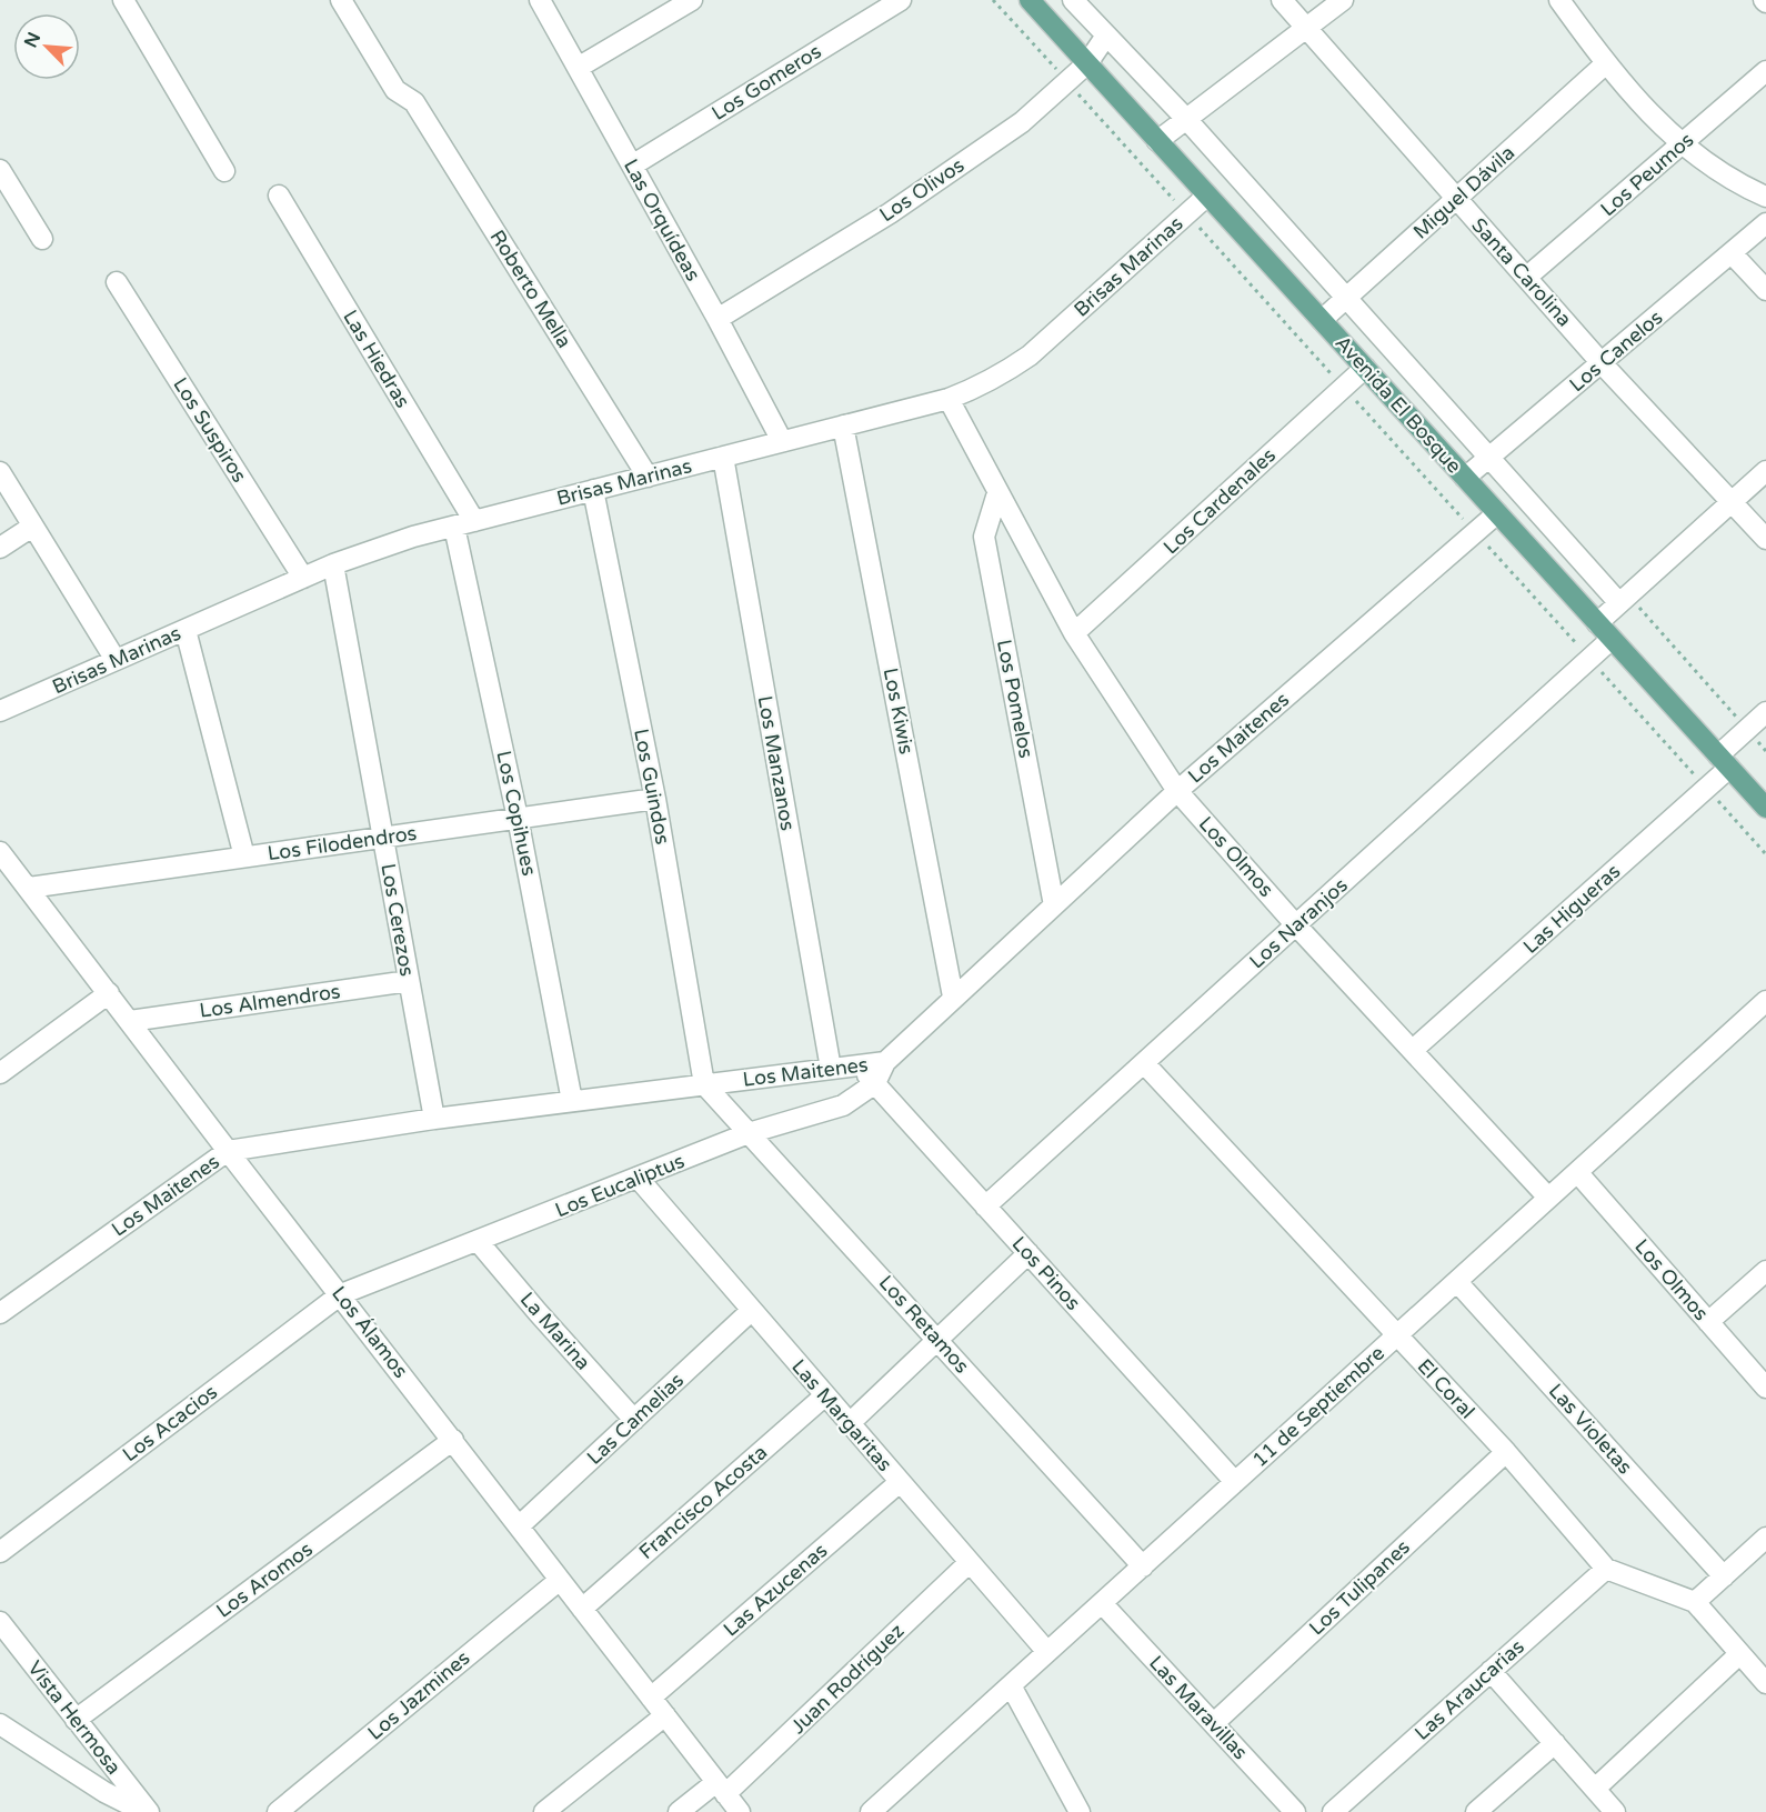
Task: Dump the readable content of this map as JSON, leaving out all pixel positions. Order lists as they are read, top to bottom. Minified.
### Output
{"streets":{"main road":["Avenida El Bosque"],"street":["Los Gomeros","Los Peumos","Los Olivos","Miguel Dávila","Las Orquídeas","Brisas Marinas","Santa Carolina","Roberto Mella","Los Canelos","Las Hiedras","Los Suspiros","Los Cardenales","Los Pomelos","Los Kiwis","Los Maitenes","Los Manzanos","Los Guindos","Los Copihues","Los Filodendros","Los Olmos","Las Higueras","Los Cerezos","Los Naranjos","Los Almendros","Los Eucaliptus","Los Pinos","Los Retamos","La Marina","Los Álamos","El Coral","11 de Septiembre","Las Margaritas","Las Camelias","Los Acacios","Las Violetas","Francisco Acosta","Los Aromos","Los Tulipanes","Las Azucenas","Juan Rodríguez","Las Araucarias","Los Jazmines","Las Maravillas","Vista Hermosa"]},"crossings":[["Los Gomeros","Las Orquídeas"],["Los Peumos","Santa Carolina"],["Los Olivos","Las Orquídeas"],["Los Olivos","Avenida El Bosque"],["Miguel Dávila","Santa Carolina"],["Miguel Dávila","Avenida El Bosque"],["Las Orquídeas","Brisas Marinas"],["Brisas Marinas","Roberto Mella"],["Brisas Marinas","Las Hiedras"],["Brisas Marinas","Avenida El Bosque"],["Brisas Marinas","Los Suspiros"],["Brisas Marinas","Los Kiwis"],["Brisas Marinas","Los Manzanos"],["Brisas Marinas","Los Guindos"],["Brisas Marinas","Los Copihues"],["Brisas Marinas","Los Olmos"],["Brisas Marinas","Los Cerezos"],["Santa Carolina","Los Canelos"],["Los Canelos","Avenida El Bosque"],["Avenida El Bosque","Los Cardenales"],["Avenida El Bosque","Los Maitenes"],["Avenida El Bosque","Las Higueras"],["Avenida El Bosque","Los Naranjos"],["Los Cardenales","Los Olmos"],["Los Pomelos","Los Maitenes"],["Los Pomelos","Los Olmos"],["Los Kiwis","Los Maitenes"],["Los Maitenes","Los Manzanos"],["Los Maitenes","Los Guindos"],["Los Maitenes","Los Copihues"],["Los Maitenes","Los Olmos"],["Los Maitenes","Los Cerezos"],["Los Maitenes","Los Eucaliptus"],["Los Maitenes","Los Pinos"],["Los Maitenes","Los Retamos"],["Los Maitenes","Los Álamos"],["Los Guindos","Los Filodendros"],["Los Guindos","Los Retamos"],["Los Copihues","Los Filodendros"],["Los Filodendros","Los Cerezos"],["Los Filodendros","Los Álamos"],["Los Olmos","Las Higueras"],["Los Olmos","Los Naranjos"],["Los Olmos","11 de Septiembre"],["Los Cerezos","Los Almendros"],["Los Naranjos","Los Pinos"],["Los Naranjos","El Coral"],["Los Almendros","Los Álamos"],["Los Eucaliptus","Los Pinos"],["Los Eucaliptus","Los Retamos"],["Los Eucaliptus","La Marina"],["Los Eucaliptus","Los Álamos"],["Los Eucaliptus","Las Margaritas"],["Los Eucaliptus","Los Acacios"],["Los Pinos","11 de Septiembre"],["Los Retamos","11 de Septiembre"],["La Marina","Las Camelias"],["Los Álamos","Las Camelias"],["Los Álamos","Los Acacios"],["Los Álamos","Francisco Acosta"],["Los Álamos","Los Aromos"],["Los Álamos","Las Azucenas"],["Los Álamos","Juan Rodríguez"],["Los Álamos","Los Jazmines"],["El Coral","11 de Septiembre"],["El Coral","Los Tulipanes"],["El Coral","Las Araucarias"],["11 de Septiembre","Las Margaritas"],["11 de Septiembre","Las Violetas"],["11 de Septiembre","Las Maravillas"],["Las Margaritas","Las Camelias"],["Las Margaritas","Francisco Acosta"],["Las Margaritas","Las Azucenas"],["Las Margaritas","Juan Rodríguez"],["Los Aromos","Vista Hermosa"],["Los Tulipanes","Las Maravillas"]],"north":"top left"}
